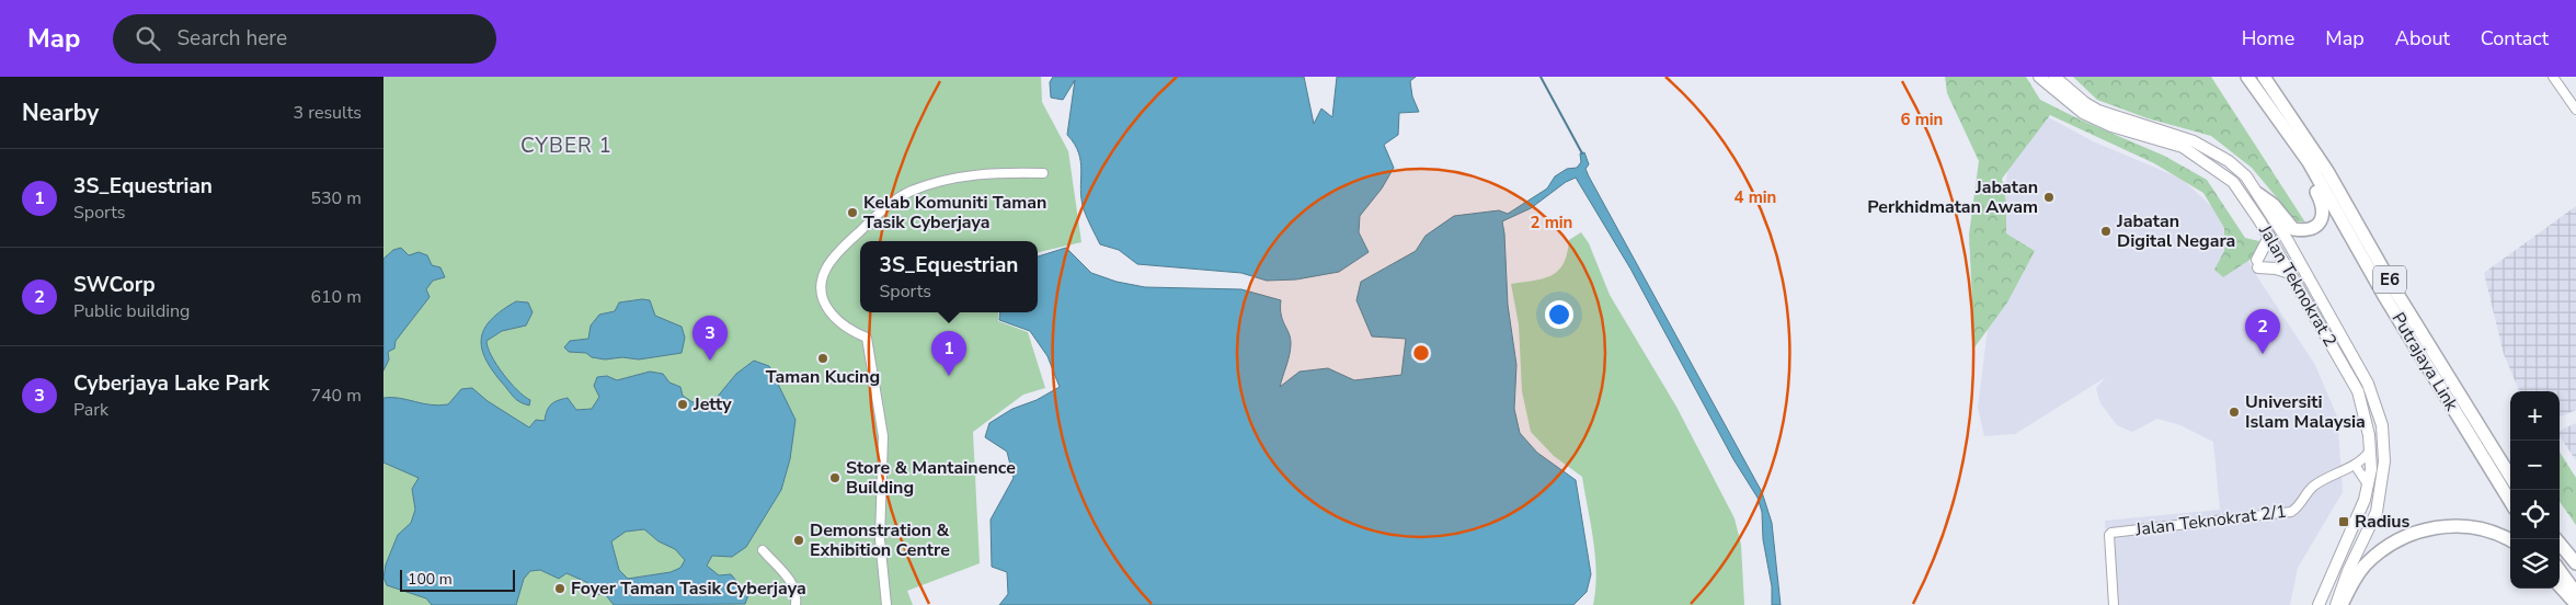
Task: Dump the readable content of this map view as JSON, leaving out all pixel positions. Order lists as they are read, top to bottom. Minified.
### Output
{"streets":{"highway":["E6","Putrajaya Link"],"main road":["Jalan Teknokrat 2"],"street":["Jalan Teknokrat 2/1"]},"crossings":[["Jalan Teknokrat 2","Jalan Teknokrat 2/1"]],"districts":["CYBER 1"],"places":{"other":["Jabatan Perkhidmatan Awam","Kelab Komuniti Taman Tasik Cyberjaya","Jabatan Digital Negara","Taman Kucing","Jetty","Universiti Islam Malaysia","Store & Mantainence Building","Demonstration & Exhibition Centre","Foyer Taman Tasik Cyberjaya"],"transit":["Radius"]},"scale_bar":"100 m","page":{"header":"Map","search":"Search here","nav":["Home","Map","About","Contact"],"heading":["Nearby","3 results"],"list":[{"mark":"1","name":"3S_Equestrian","note":"Sports","value":"530 m"},{"mark":"2","name":"SWCorp","note":"Public building","value":"610 m"},{"mark":"3","name":"Cyberjaya Lake Park","note":"Park","value":"740 m"}],"popup":["3S_Equestrian","Sports"],"pins":["2","3","1"],"map_buttons":["+","−"],"scale":"100 m"},"rings":["6 min","4 min","2 min"]}
